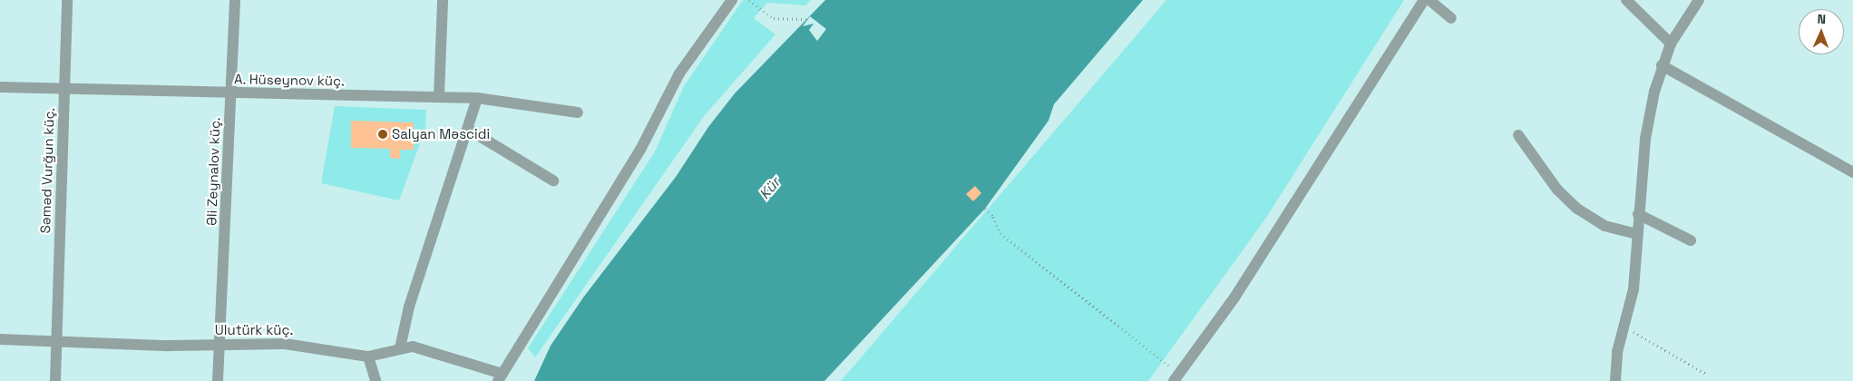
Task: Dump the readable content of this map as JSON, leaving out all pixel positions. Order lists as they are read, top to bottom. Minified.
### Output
{"streets":{"street":["A. Hüseynov küç.","Səməd Vurğun küç.","Əli Zeynalov küç.","Ulutürk küç."]},"crossings":[["A. Hüseynov küç.","Səməd Vurğun küç."],["A. Hüseynov küç.","Əli Zeynalov küç."],["Səməd Vurğun küç.","Ulutürk küç."],["Əli Zeynalov küç.","Ulutürk küç."]],"water":["Kür"],"places":["Salyan Məscidi"],"north":"top"}
